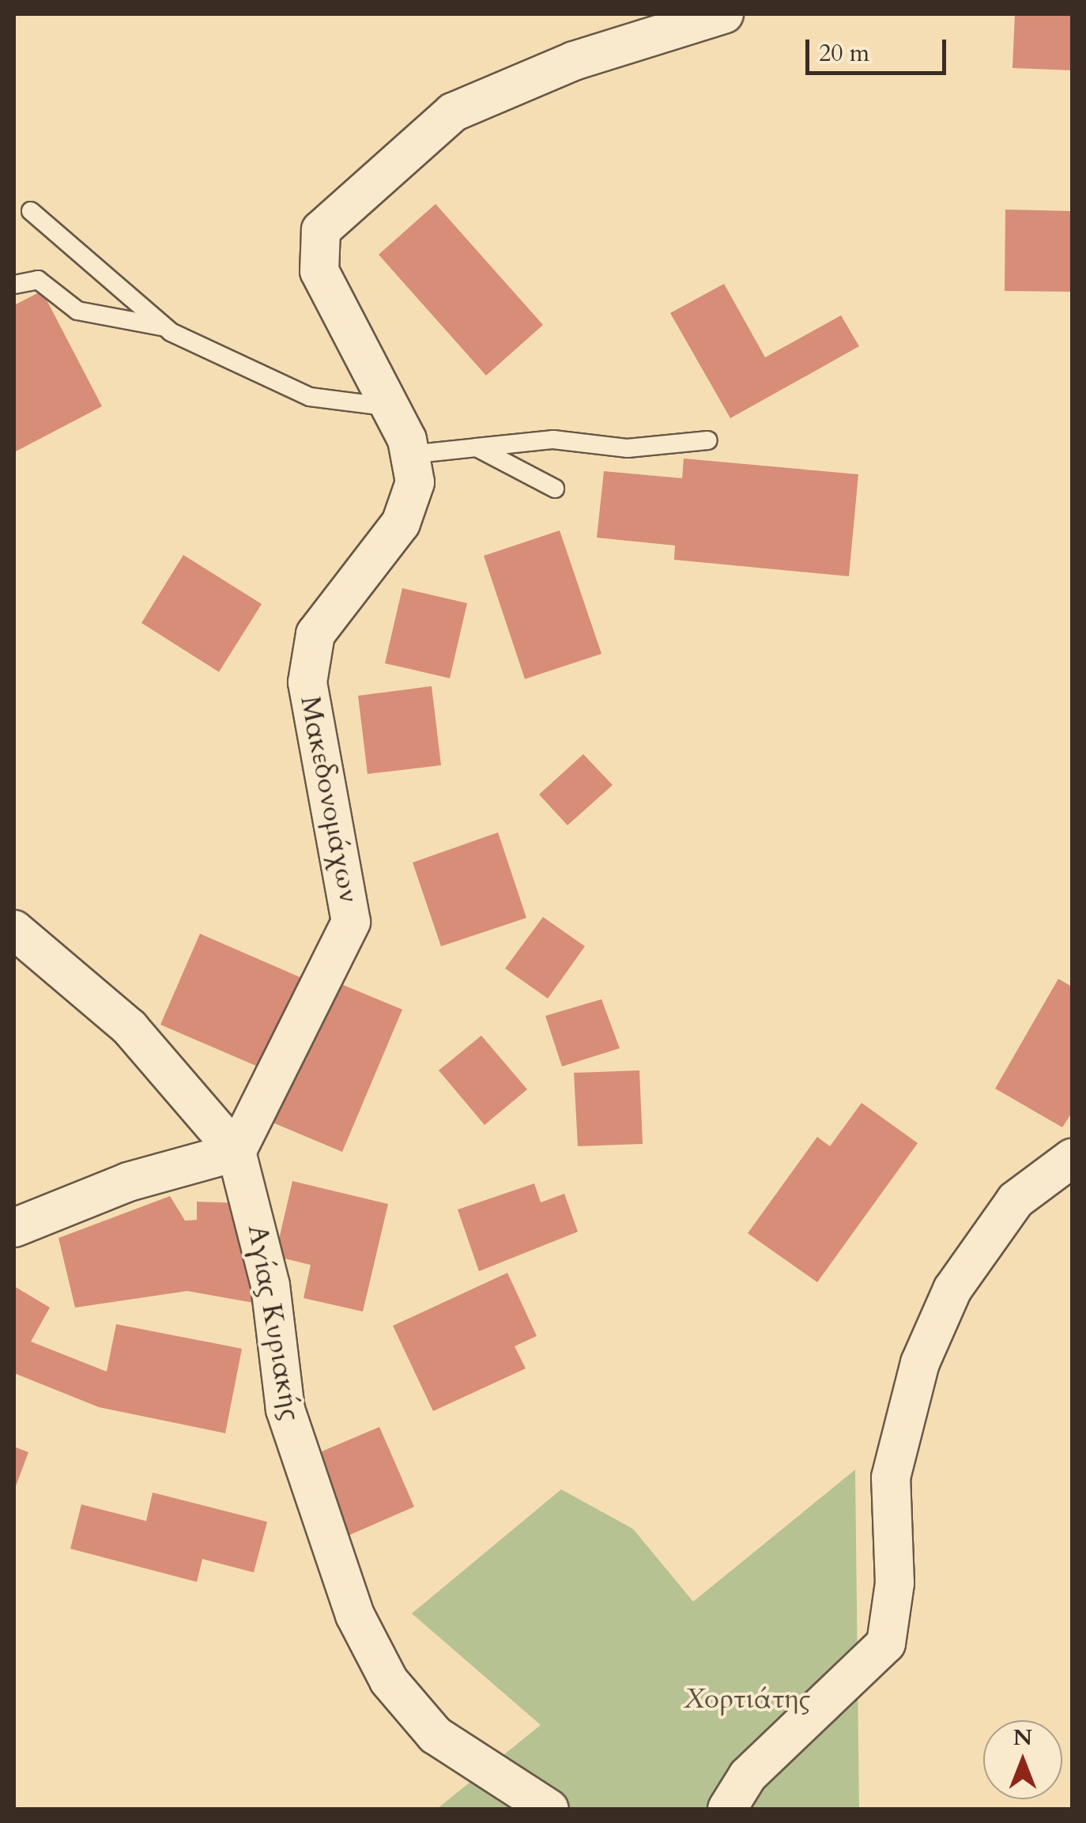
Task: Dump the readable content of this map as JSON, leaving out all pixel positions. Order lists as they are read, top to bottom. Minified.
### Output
{"streets":{"street":["Μακεδονομάχων","Αγίας Κυριακής"]},"crossings":[["Μακεδονομάχων","Αγίας Κυριακής"]],"parks":["Χορτιάτης"],"scale_bar":"20 m","north":"top"}
